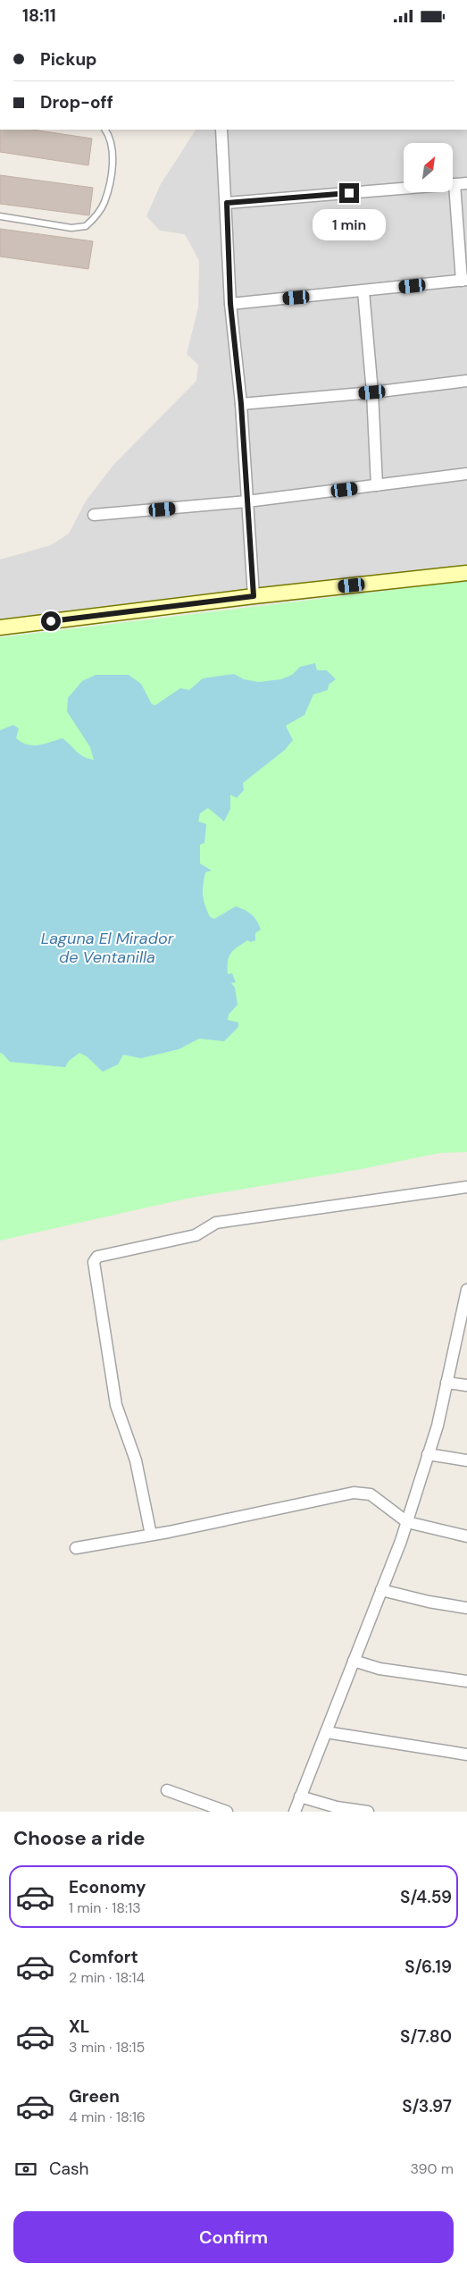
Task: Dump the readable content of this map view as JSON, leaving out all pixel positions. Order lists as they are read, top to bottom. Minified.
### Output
{"water":["Laguna El Mirador de Ventanilla"],"north":"top right","page":{"status":"18:11","banner":["Pickup","Drop-off"],"bubble":"1 min","heading":"Choose a ride","list":[{"name":"Economy","note":"1 min · 18:13","value":"S/4.59"},{"name":"Comfort","note":"2 min · 18:14","value":"S/6.19"},{"name":"XL","note":"3 min · 18:15","value":"S/7.80"},{"name":"Green","note":"4 min · 18:16","value":"S/3.97"}],"pay":["Cash","390 m"],"buttons":"Confirm"}}
